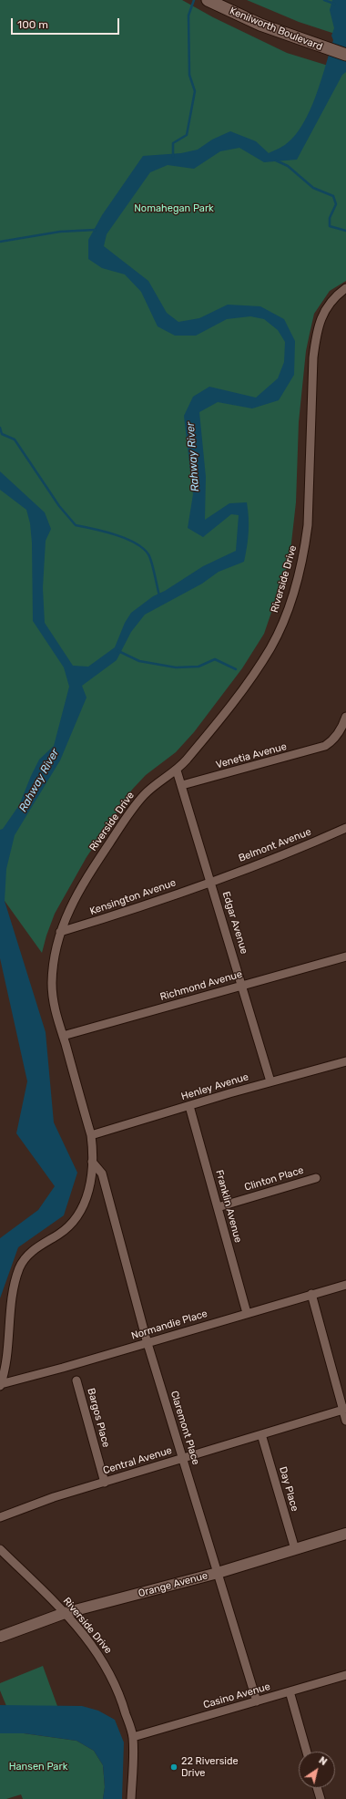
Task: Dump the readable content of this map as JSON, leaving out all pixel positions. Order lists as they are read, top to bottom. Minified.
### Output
{"streets":{"main road":["Kenilworth Boulevard"],"street":["Riverside Drive","Venetia Avenue","Belmont Avenue","Kensington Avenue","Edgar Avenue","Richmond Avenue","Henley Avenue","Clinton Place","Franklin Avenue","Normandie Place","Bargos Place","Claremont Place","Central Avenue","Day Place","Orange Avenue","Casino Avenue"]},"crossings":[["Riverside Drive","Kensington Avenue"],["Riverside Drive","Edgar Avenue"],["Riverside Drive","Richmond Avenue"],["Riverside Drive","Henley Avenue"],["Riverside Drive","Normandie Place"],["Riverside Drive","Claremont Place"],["Riverside Drive","Orange Avenue"],["Riverside Drive","Casino Avenue"],["Venetia Avenue","Edgar Avenue"],["Belmont Avenue","Kensington Avenue"],["Belmont Avenue","Edgar Avenue"],["Kensington Avenue","Edgar Avenue"],["Edgar Avenue","Richmond Avenue"],["Edgar Avenue","Henley Avenue"],["Henley Avenue","Franklin Avenue"],["Clinton Place","Franklin Avenue"],["Franklin Avenue","Normandie Place"],["Normandie Place","Claremont Place"],["Bargos Place","Central Avenue"],["Claremont Place","Central Avenue"],["Claremont Place","Orange Avenue"],["Claremont Place","Casino Avenue"],["Central Avenue","Day Place"],["Day Place","Orange Avenue"]],"water":["Rahway River"],"parks":["Nomahegan Park","Hansen Park"],"places":["22 Riverside Drive"],"scale_bar":"100 m","north":"top right"}
